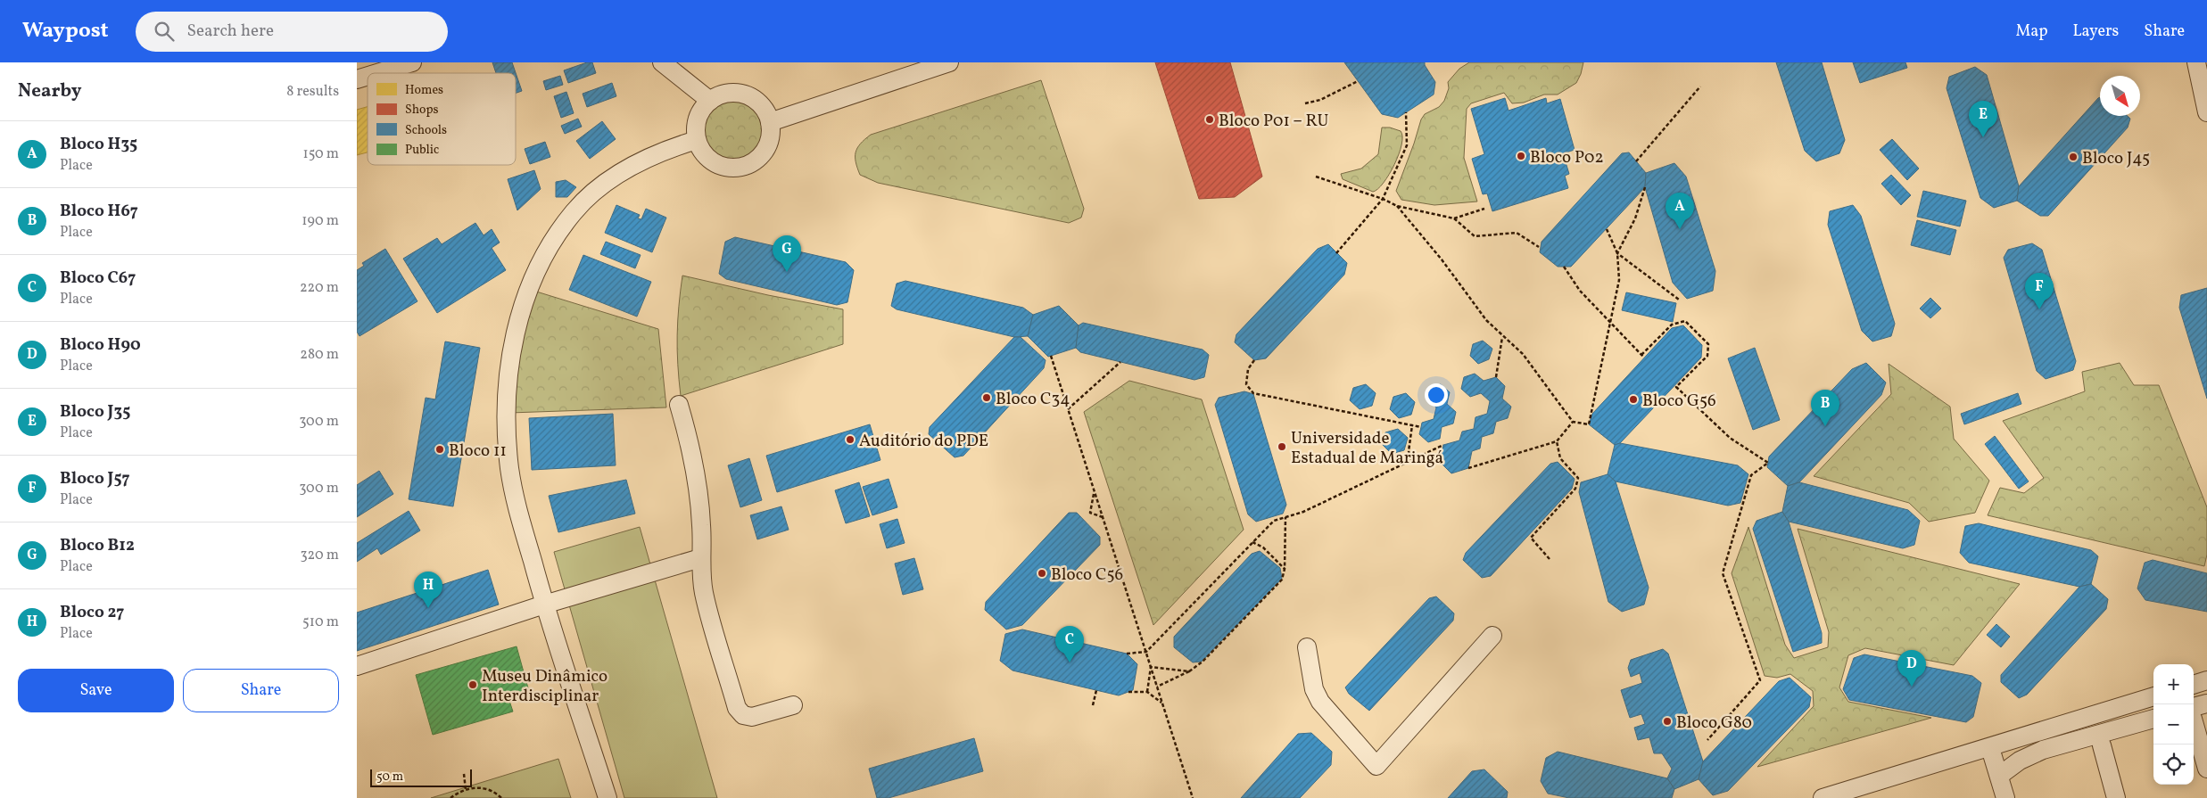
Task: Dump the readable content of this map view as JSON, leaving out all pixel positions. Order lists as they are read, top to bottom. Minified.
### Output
{"places":["Bloco P01 – RU","Bloco P02","Bloco J45","Bloco C34","Bloco G56","Auditório do PDE","Universidade Estadual de Maringá","Bloco 11","Bloco C56","Museu Dinâmico Interdisciplinar","Bloco G80"],"legend":["Homes","Shops","Schools","Public"],"scale_bar":"50 m","north":"bottom right","page":{"header":"Waypost","search":"Search here","nav":["Map","Layers","Share"],"heading":["Nearby","8 results"],"pins":["E","A","G","F","B","H","C","D"],"list":[{"mark":"A","name":"Bloco H35","note":"Place","value":"150 m"},{"mark":"B","name":"Bloco H67","note":"Place","value":"190 m"},{"mark":"C","name":"Bloco C67","note":"Place","value":"220 m"},{"mark":"D","name":"Bloco H90","note":"Place","value":"280 m"},{"mark":"E","name":"Bloco J35","note":"Place","value":"300 m"},{"mark":"F","name":"Bloco J57","note":"Place","value":"300 m"},{"mark":"G","name":"Bloco B12","note":"Place","value":"320 m"},{"mark":"H","name":"Bloco 27","note":"Place","value":"510 m"}],"buttons":["Save","Share"],"map_buttons":["+","−"],"scale":"50 m"}}
